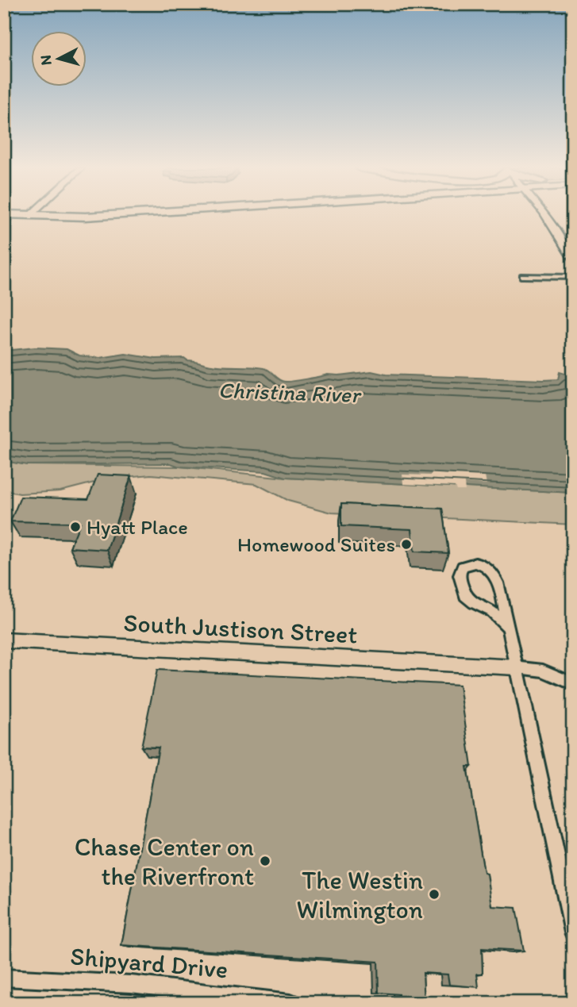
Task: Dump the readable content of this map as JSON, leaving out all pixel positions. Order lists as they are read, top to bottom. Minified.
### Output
{"streets":{"street":["South Justison Street","Shipyard Drive"]},"water":["Christina River"],"places":["Hyatt Place","Homewood Suites","Chase Center on the Riverfront","The Westin Wilmington"],"north":"left"}
